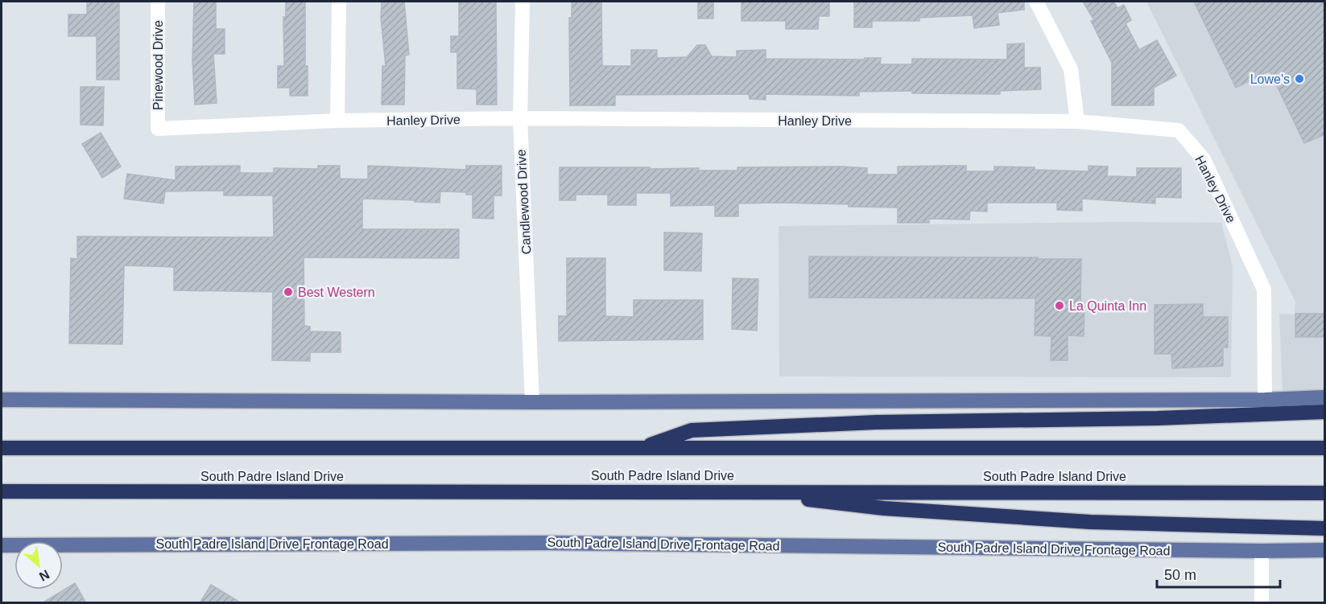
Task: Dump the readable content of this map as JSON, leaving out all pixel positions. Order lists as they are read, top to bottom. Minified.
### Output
{"streets":{"highway":["South Padre Island Drive"],"main road":["South Padre Island Drive Frontage Road"],"street":["Pinewood Drive","Hanley Drive","Candlewood Drive"]},"crossings":[["Pinewood Drive","Hanley Drive"],["Hanley Drive","Candlewood Drive"]],"places":["Lowe's","Best Western","La Quinta Inn"],"scale_bar":"50 m","north":"bottom right"}
